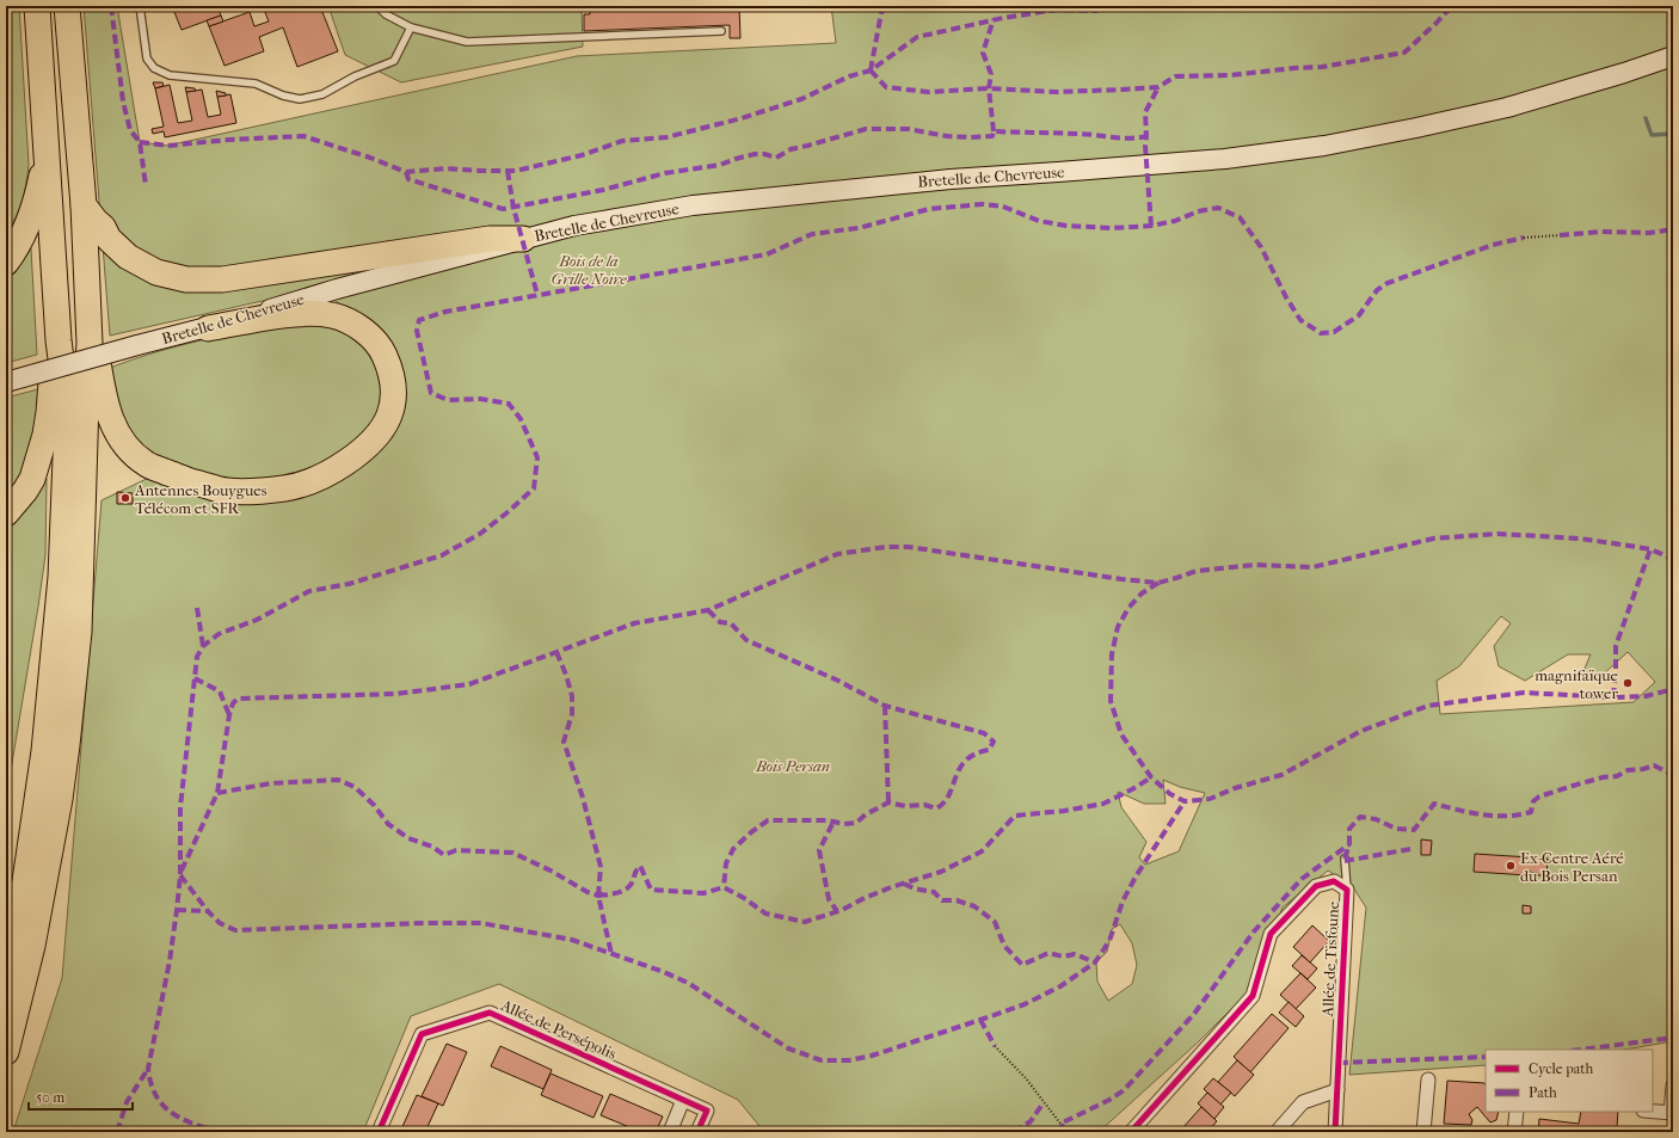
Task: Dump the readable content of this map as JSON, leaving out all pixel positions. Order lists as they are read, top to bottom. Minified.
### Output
{"streets":{"main road":["Bretelle de Chevreuse"],"street":["Allée de Tisfoune","Allée de Persépolis"]},"parks":["Bois de la Grille Noire","Bois Persan"],"places":["Antennes Bouygues Télécom et SFR","magnifaïque tower","Ex-Centre Aéré du Bois Persan"],"legend":["Cycle path","Path"],"scale_bar":"50 m"}
